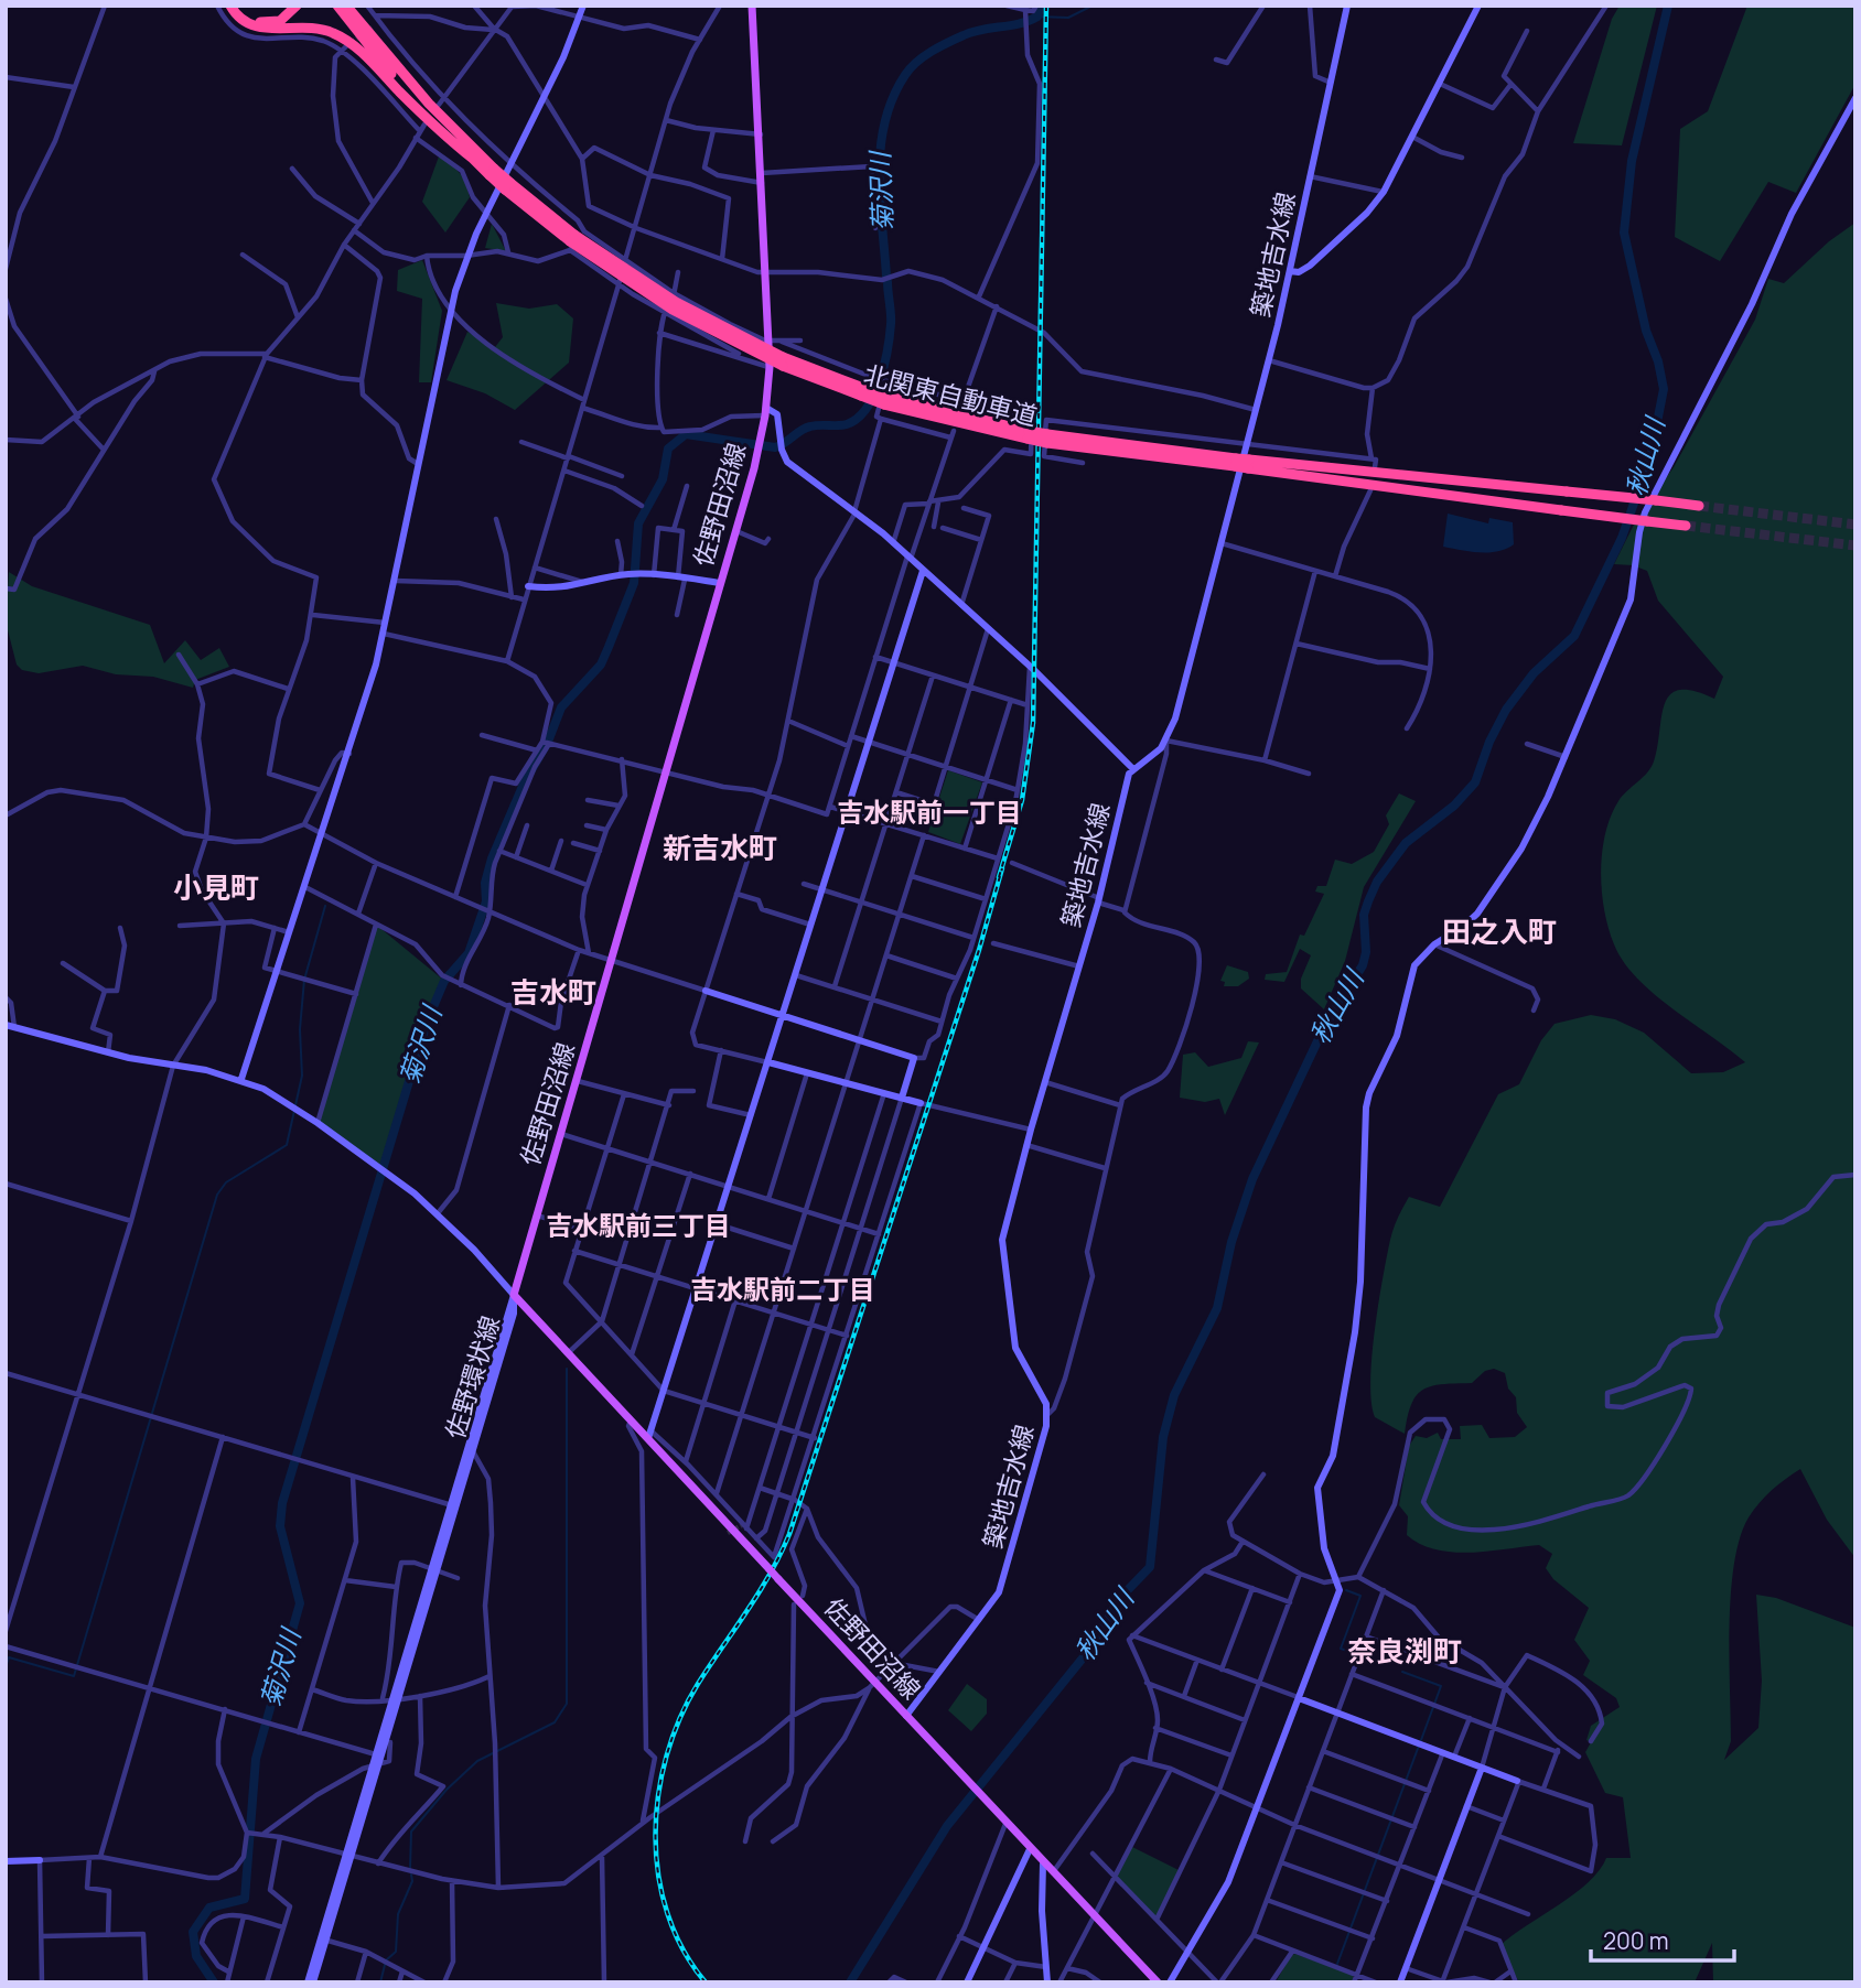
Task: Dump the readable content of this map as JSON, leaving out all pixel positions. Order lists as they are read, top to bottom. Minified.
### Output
{"streets":{"highway":["北関東自動車道"],"main road":["佐野田沼線"],"street":["築地吉水線","佐野環状線"]},"crossings":[["築地吉水線","佐野田沼線"],["佐野田沼線","佐野環状線"]],"districts":["吉水駅前一丁目","新吉水町","小見町","田之入町","吉水町","吉水駅前三丁目","吉水駅前二丁目","奈良渕町"],"water":["菊沢川","秋山川"],"scale_bar":"200 m"}
